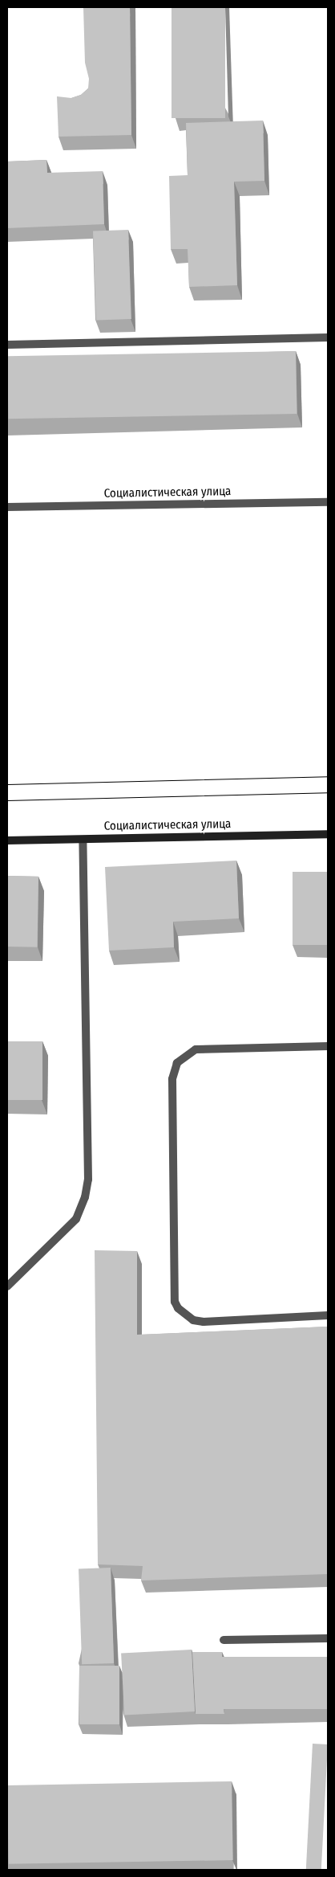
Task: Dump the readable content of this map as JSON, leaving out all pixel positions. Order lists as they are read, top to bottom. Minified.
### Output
{"streets":{"main road":["Социалистическая улица"]}}
